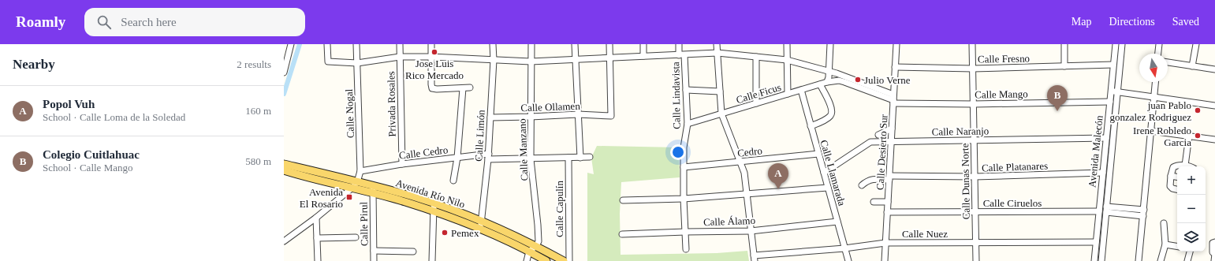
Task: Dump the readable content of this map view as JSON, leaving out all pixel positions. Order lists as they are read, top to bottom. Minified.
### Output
{"streets":{"main road":["Avenida Río Nilo"],"street":["Calle Fresno","Calle Ficus","Calle Mango","Calle Lindavista","Privada Rosales","Calle Ollamen","Calle Nogal","Calle Naranjo","Calle Limón","Calle Manzano","Cedro","Avenida Malecón","Calle Cedro","Calle Desierto Sur","Calle Platanares","Calle Llamarada","Calle Dunas Norte","Calle Ciruelos","Calle Capulín","Calle Álamo","Calle Pirul","Calle Nuez"]},"crossings":[["Calle Fresno","Avenida Malecón"],["Calle Fresno","Calle Desierto Sur"],["Calle Fresno","Calle Dunas Norte"],["Calle Ficus","Calle Mango"],["Calle Ficus","Calle Lindavista"],["Calle Ficus","Calle Desierto Sur"],["Calle Ficus","Calle Llamarada"],["Calle Mango","Avenida Malecón"],["Calle Mango","Calle Desierto Sur"],["Calle Mango","Calle Dunas Norte"],["Calle Lindavista","Cedro"],["Calle Lindavista","Calle Álamo"],["Privada Rosales","Calle Cedro"],["Calle Ollamen","Calle Limón"],["Calle Ollamen","Calle Manzano"],["Calle Nogal","Calle Cedro"],["Calle Nogal","Avenida Río Nilo"],["Calle Naranjo","Avenida Malecón"],["Calle Naranjo","Calle Desierto Sur"],["Calle Naranjo","Calle Llamarada"],["Calle Naranjo","Calle Dunas Norte"],["Calle Limón","Calle Cedro"],["Calle Limón","Avenida Río Nilo"],["Calle Manzano","Calle Cedro"],["Calle Manzano","Avenida Río Nilo"],["Cedro","Calle Llamarada"],["Avenida Malecón","Calle Platanares"],["Avenida Malecón","Calle Ciruelos"],["Avenida Malecón","Calle Nuez"],["Calle Cedro","Calle Capulín"],["Calle Desierto Sur","Calle Platanares"],["Calle Desierto Sur","Calle Ciruelos"],["Calle Desierto Sur","Calle Nuez"],["Calle Platanares","Calle Dunas Norte"],["Calle Llamarada","Calle Álamo"],["Calle Llamarada","Calle Nuez"],["Calle Dunas Norte","Calle Ciruelos"],["Calle Dunas Norte","Calle Nuez"],["Avenida Río Nilo","Calle Pirul"]],"places":{"other":["Jose Luis Rico Mercado","Julio Verne","juan Pablo gonzalez Rodriguez","Irene Robledo Garcia","Pemex"],"transit":["Avenida El Rosario"]},"north":"bottom","page":{"header":"Roamly","search":"Search here","nav":["Map","Directions","Saved"],"heading":["Nearby","2 results"],"list":[{"mark":"A","name":"Popol Vuh","note":"School · Calle Loma de la Soledad","value":"160 m"},{"mark":"B","name":"Colegio Cuitlahuac","note":"School · Calle Mango","value":"580 m"}],"pins":["B","A"],"map_buttons":["+","−"]}}
